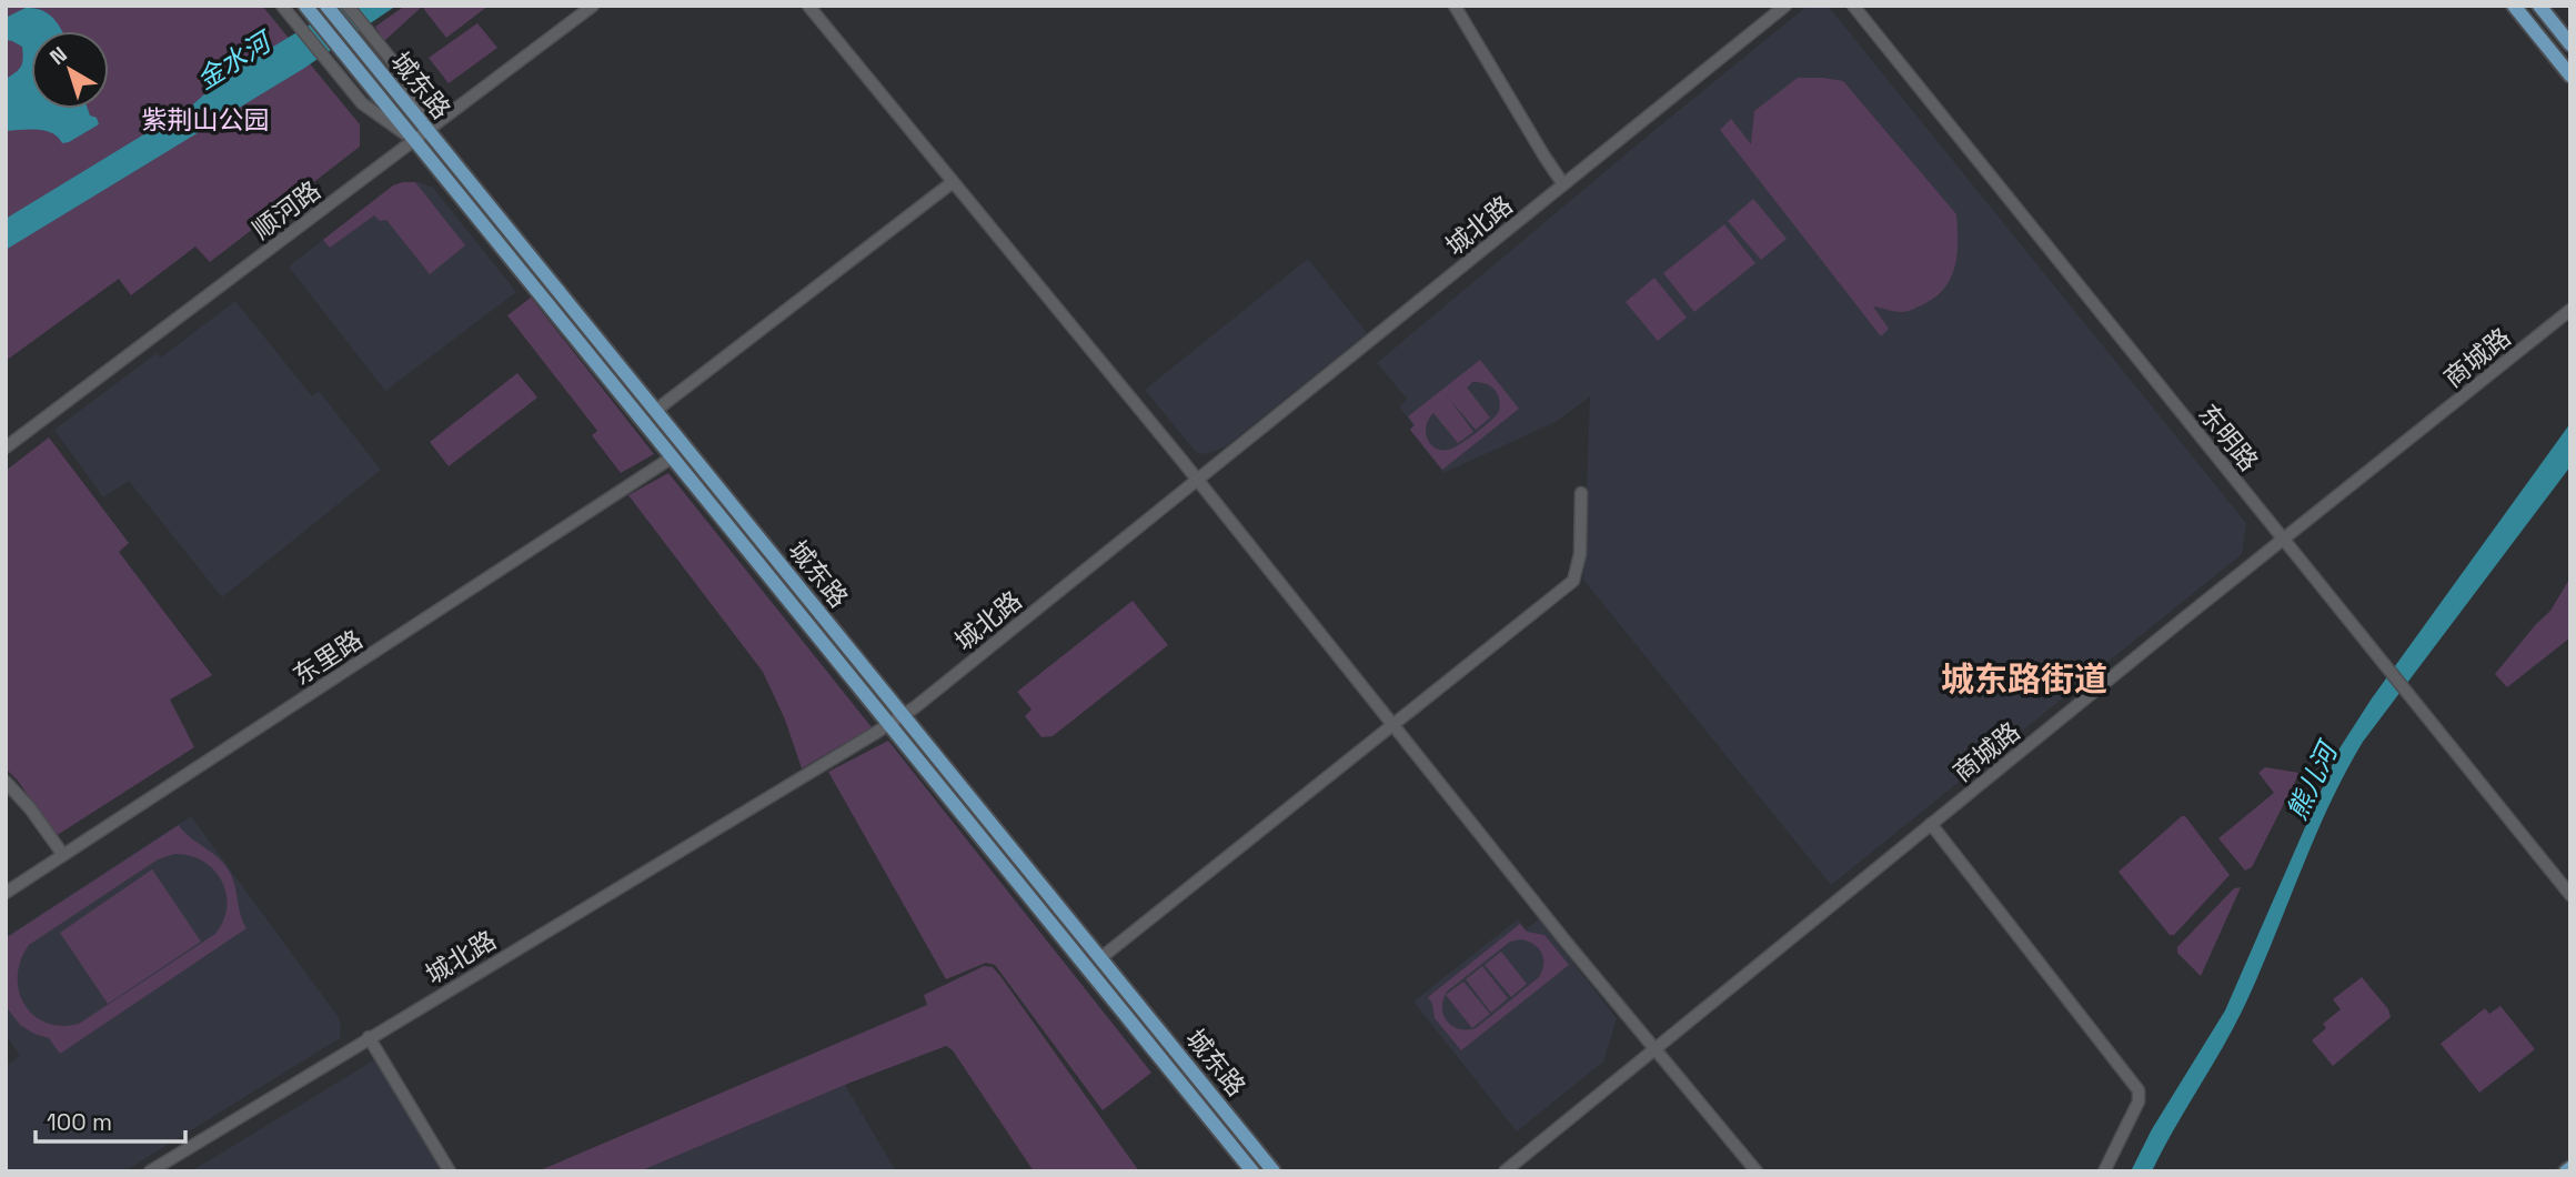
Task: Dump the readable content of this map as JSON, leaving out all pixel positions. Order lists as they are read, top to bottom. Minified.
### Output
{"streets":{"main road":["城东路"],"street":["顺河路","城北路","商城路","东明路","东里路"]},"crossings":[["城东路","顺河路"],["城东路","城北路"],["城东路","东里路"],["商城路","东明路"]],"districts":["城东路街道"],"water":["金水河","熊儿河"],"parks":["紫荆山公园"],"scale_bar":"100 m","north":"top left"}
